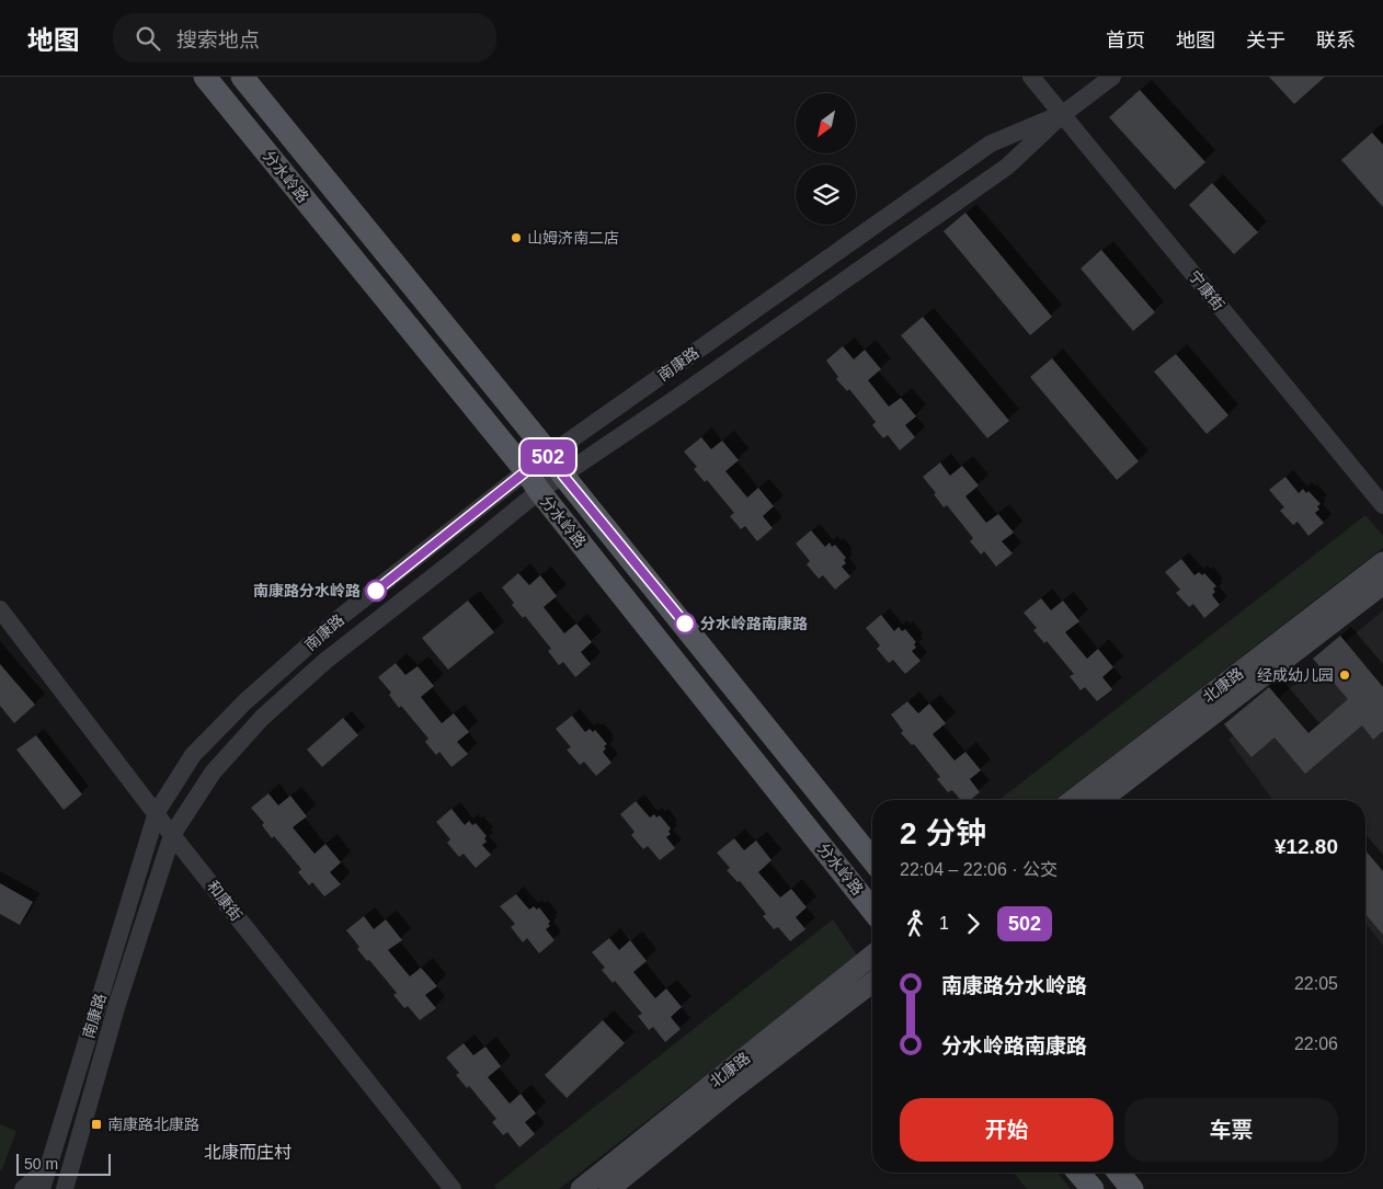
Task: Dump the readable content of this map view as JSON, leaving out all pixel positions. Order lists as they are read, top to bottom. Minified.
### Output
{"streets":{"main road":["分水岭路","北康路"],"street":["宁康街","南康路","和康街"]},"crossings":[["分水岭路","南康路"],["宁康街","南康路"],["南康路","和康街"]],"districts":["北康而庄村"],"places":{"other":["山姆济南二店","南康路分水岭路","分水岭路南康路","经成幼儿园"],"transit":["南康路北康路"]},"lines":["bus line 502"],"scale_bar":"50 m","north":"bottom left","page":{"header":"地图","search":"搜索地点","nav":["首页","地图","关于","联系"],"on_map":"502","heading":["2 分钟","22:04 – 22:06 · 公交","¥12.80"],"legs":["1","502"],"list":[{"name":"南康路分水岭路","value":"22:05"},{"name":"分水岭路南康路","value":"22:06"}],"buttons":["开始","车票"],"scale":"50 m"}}
